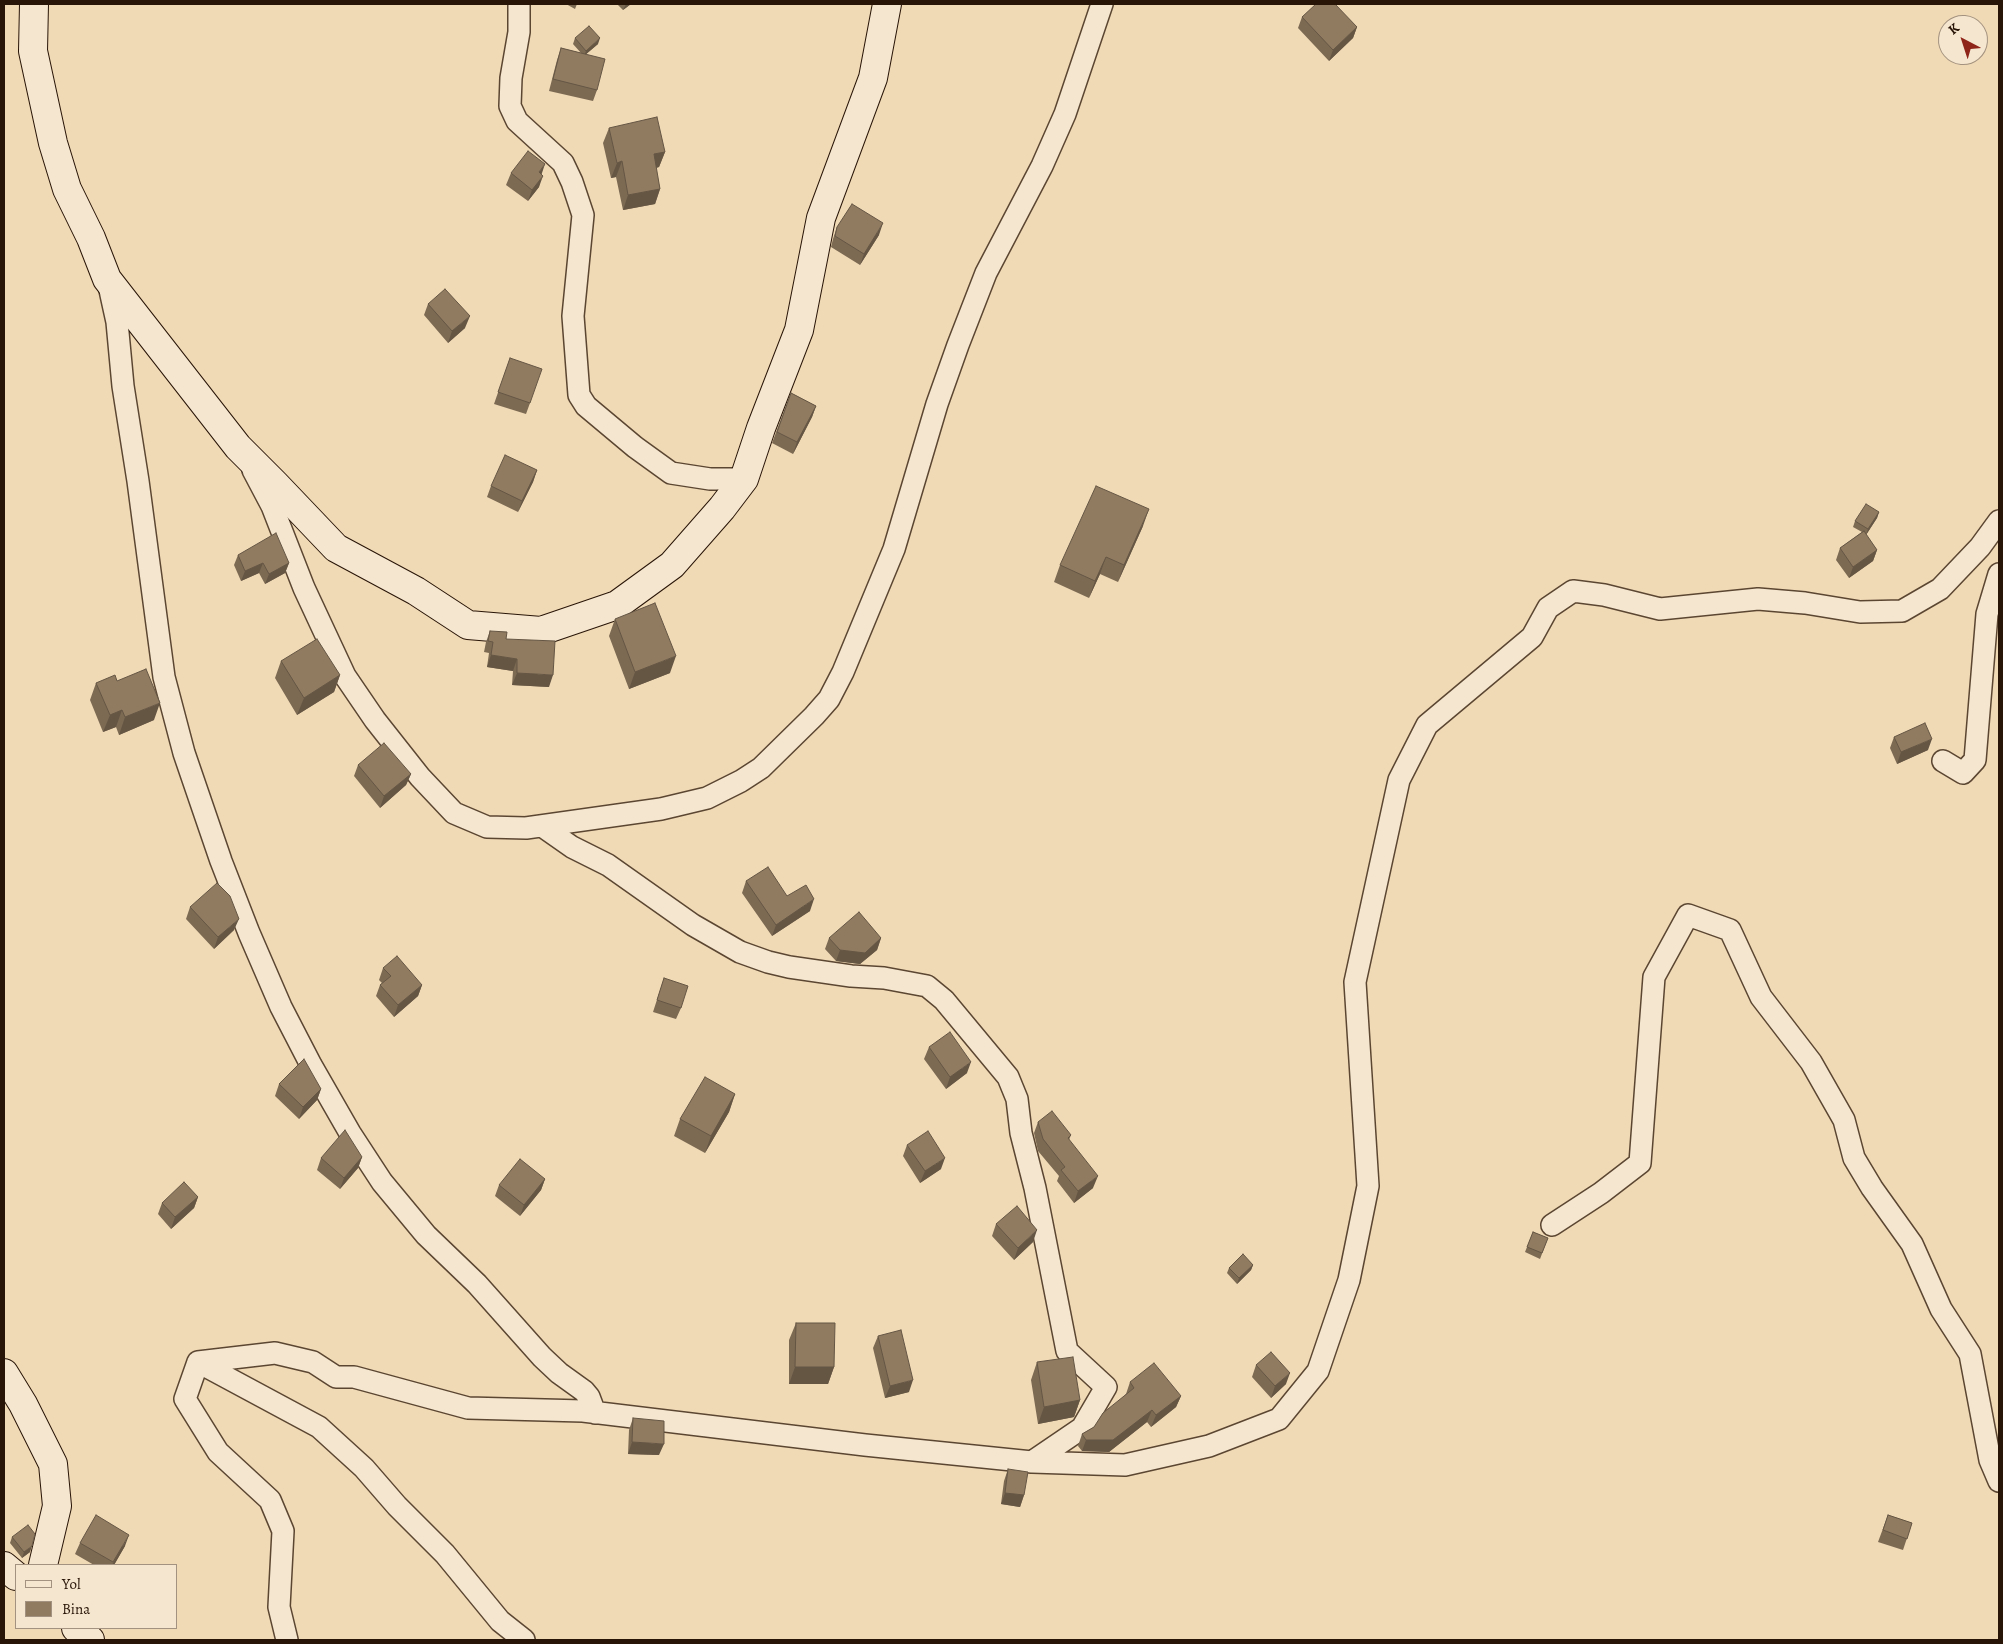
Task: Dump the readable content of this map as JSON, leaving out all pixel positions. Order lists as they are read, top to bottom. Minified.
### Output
{"legend":["Yol","Bina"],"north":"top left"}
